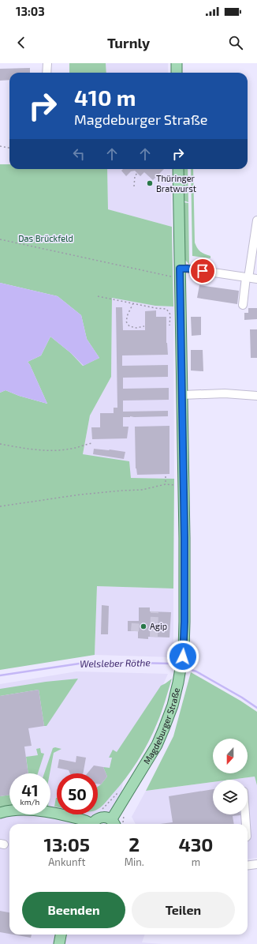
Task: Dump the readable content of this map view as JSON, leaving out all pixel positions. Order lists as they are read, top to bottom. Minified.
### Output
{"streets":{"main road":["Magdeburger Straße"]},"water":["Welsleber Röthe"],"parks":["Das Brückfeld"],"places":["Thüringer Bratwurst","Agip"],"north":"bottom","page":{"status":"13:03","header":"Turnly","turn":["410 m","Magdeburger Straße"],"speed":"41 km/h","limit":"50","eta":["13:05","Ankunft","2","Min.","430","m"],"buttons":["Beenden","Teilen"]}}
